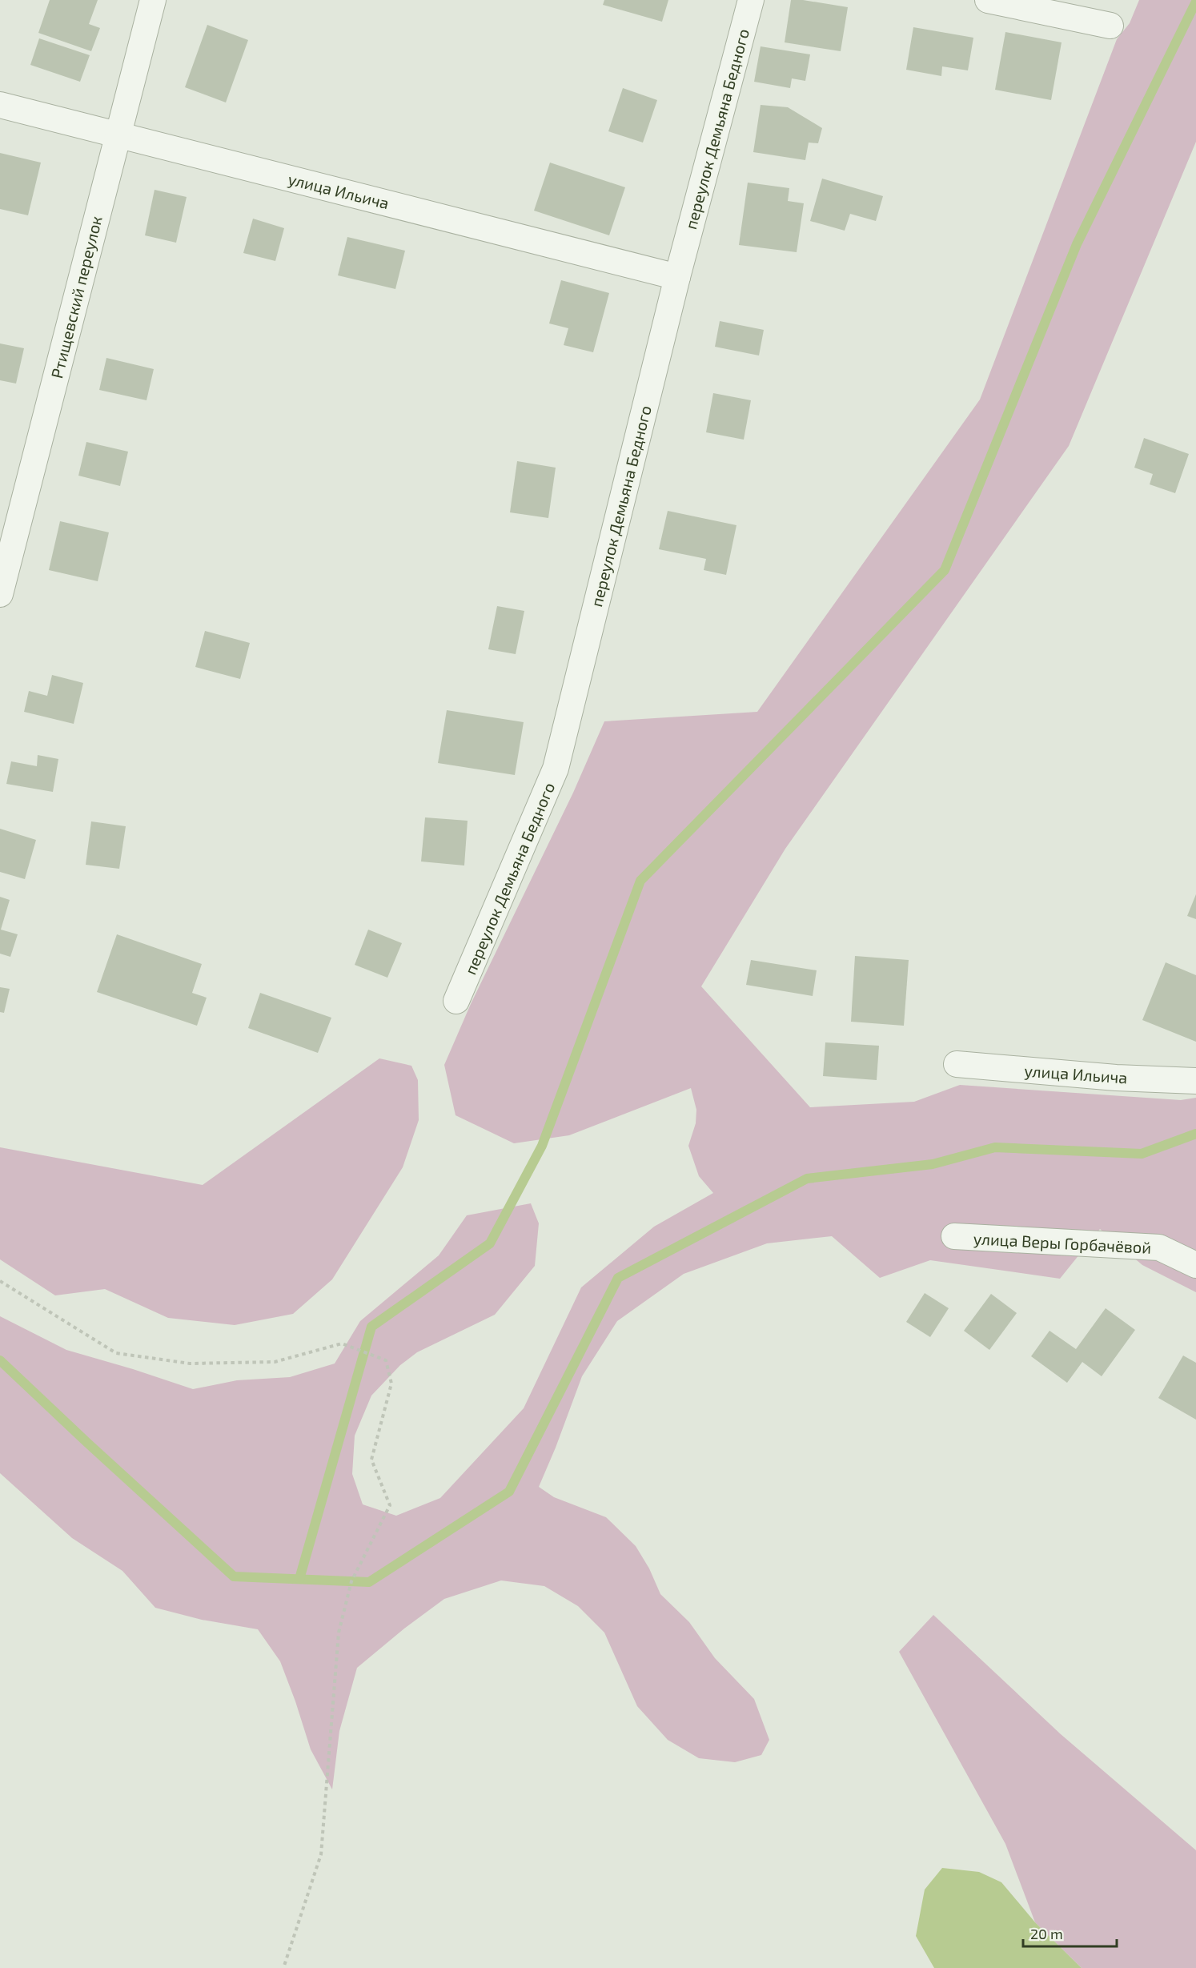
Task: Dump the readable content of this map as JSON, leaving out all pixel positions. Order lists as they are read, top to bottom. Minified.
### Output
{"streets":{"street":["переулок Демьяна Бедного","улица Ильича","Ртищевский переулок","улица Веры Горбачёвой"]},"crossings":[["переулок Демьяна Бедного","улица Ильича"],["улица Ильича","Ртищевский переулок"]],"scale_bar":"20 m"}
